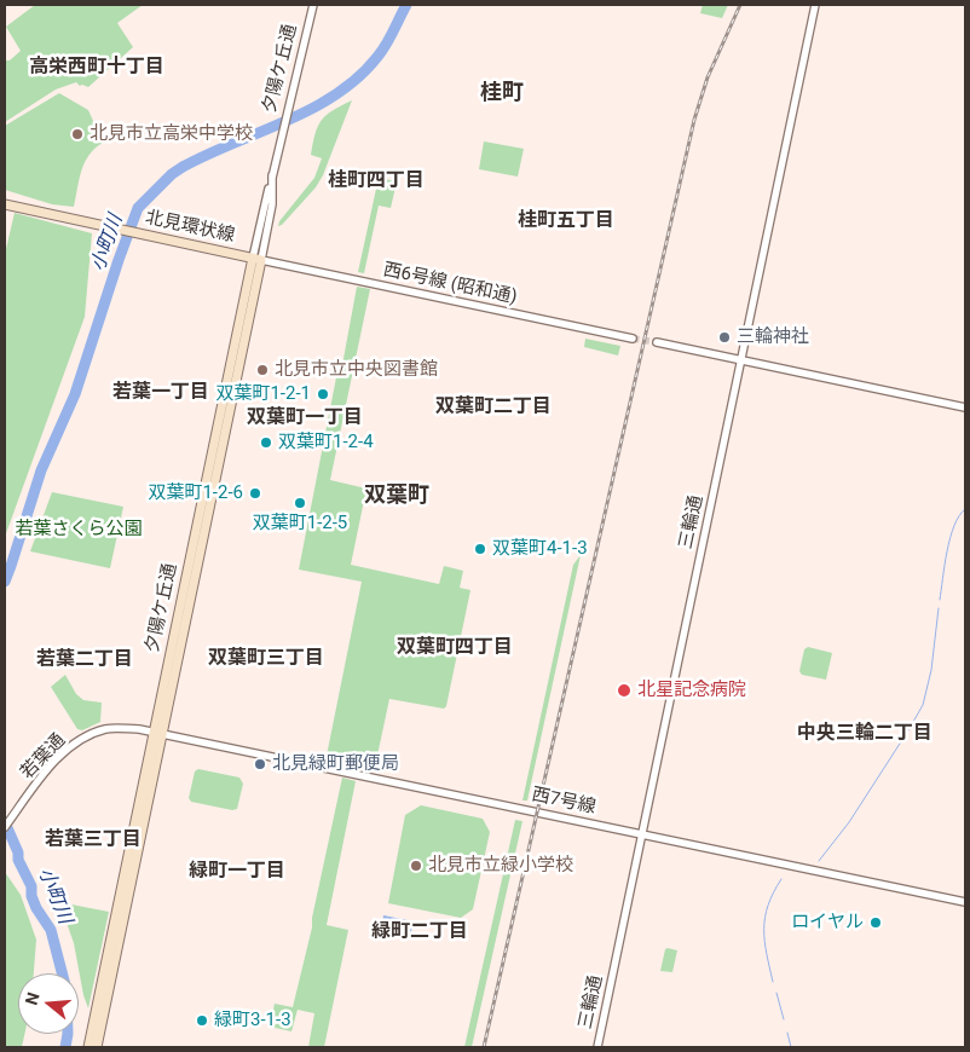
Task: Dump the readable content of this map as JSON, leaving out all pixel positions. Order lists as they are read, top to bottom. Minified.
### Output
{"streets":{"main road":["夕陽ケ丘通","北見環状線"],"street":["西6号線 (昭和通)","三輪通","若葉通","西7号線"]},"crossings":[["夕陽ケ丘通","北見環状線"],["夕陽ケ丘通","西6号線 (昭和通)"],["夕陽ケ丘通","若葉通"],["夕陽ケ丘通","西7号線"],["北見環状線","西6号線 (昭和通)"],["三輪通","西7号線"],["若葉通","西7号線"]],"districts":["高栄西町十丁目","桂町","桂町四丁目","桂町五丁目","若葉一丁目","双葉町二丁目","双葉町一丁目","双葉町","双葉町四丁目","双葉町三丁目","若葉二丁目","中央三輪二丁目","若葉三丁目","緑町一丁目","緑町二丁目"],"water":["小町川"],"parks":["若葉さくら公園"],"places":["北見市立高栄中学校","三輪神社","北見市立中央図書館","双葉町1-2-1","双葉町1-2-4","双葉町1-2-6","双葉町1-2-5","双葉町4-1-3","北星記念病院","北見緑町郵便局","北見市立緑小学校","ロイヤル","緑町3-1-3"],"north":"left"}
